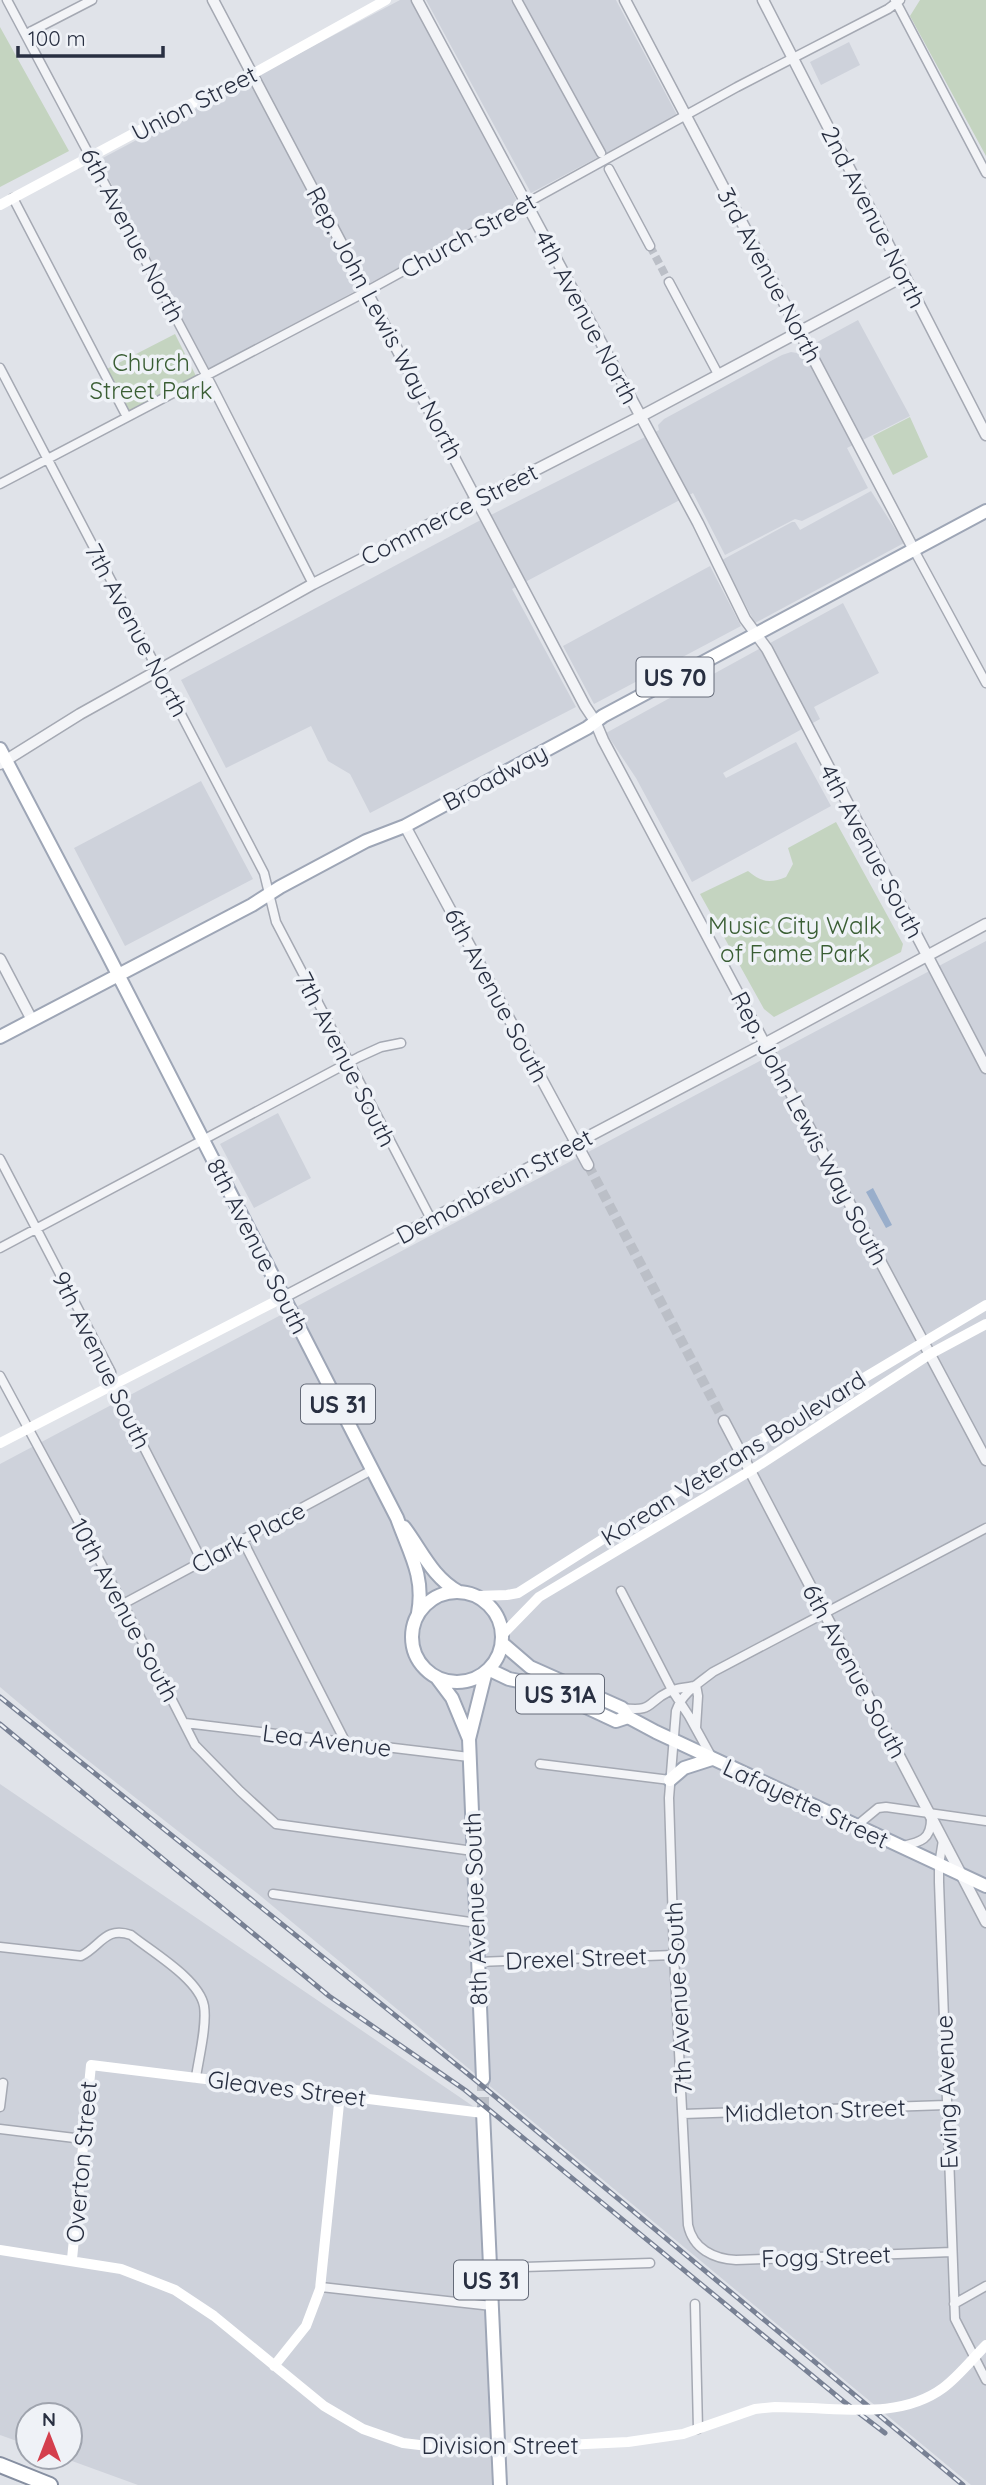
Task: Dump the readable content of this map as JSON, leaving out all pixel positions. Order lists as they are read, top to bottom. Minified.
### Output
{"streets":{"main road":["Union Street","US 70","Broadway","Demonbreun Street","8th Avenue South","US 31","Korean Veterans Boulevard","US 31A","Lafayette Street","Gleaves Street","Overton Street","Division Street"],"street":["2nd Avenue North","6th Avenue North","Church Street","3rd Avenue North","4th Avenue North","Rep. John Lewis Way North","Commerce Street","7th Avenue North","4th Avenue South","6th Avenue South","7th Avenue South","Rep. John Lewis Way South","9th Avenue South","Clark Place","10th Avenue South","Lea Avenue","Drexel Street","Ewing Avenue","Middleton Street","Fogg Street"]},"crossings":[["Union Street","6th Avenue North"],["Union Street","Rep. John Lewis Way North"],["2nd Avenue North","Church Street"],["2nd Avenue North","Commerce Street"],["6th Avenue North","Church Street"],["6th Avenue North","Commerce Street"],["Church Street","3rd Avenue North"],["Church Street","4th Avenue North"],["Church Street","Rep. John Lewis Way North"],["Church Street","7th Avenue North"],["3rd Avenue North","Commerce Street"],["3rd Avenue North","Broadway"],["4th Avenue North","Commerce Street"],["4th Avenue North","Broadway"],["4th Avenue North","4th Avenue South"],["Rep. John Lewis Way North","Commerce Street"],["Rep. John Lewis Way North","Broadway"],["Rep. John Lewis Way North","Rep. John Lewis Way South"],["Commerce Street","7th Avenue North"],["Commerce Street","US 31"],["7th Avenue North","Broadway"],["7th Avenue North","7th Avenue South"],["Broadway","4th Avenue South"],["Broadway","6th Avenue South"],["Broadway","7th Avenue South"],["Broadway","Rep. John Lewis Way South"],["Broadway","8th Avenue South"],["Broadway","US 31"],["4th Avenue South","Demonbreun Street"],["6th Avenue South","Demonbreun Street"],["6th Avenue South","Korean Veterans Boulevard"],["6th Avenue South","Lafayette Street"],["6th Avenue South","Ewing Avenue"],["7th Avenue South","Demonbreun Street"],["7th Avenue South","Lafayette Street"],["7th Avenue South","Drexel Street"],["7th Avenue South","Middleton Street"],["7th Avenue South","Fogg Street"],["Rep. John Lewis Way South","Demonbreun Street"],["Rep. John Lewis Way South","Korean Veterans Boulevard"],["Demonbreun Street","8th Avenue South"],["Demonbreun Street","9th Avenue South"],["Demonbreun Street","10th Avenue South"],["8th Avenue South","US 31"],["8th Avenue South","Korean Veterans Boulevard"],["8th Avenue South","Clark Place"],["8th Avenue South","10th Avenue South"],["8th Avenue South","Lea Avenue"],["8th Avenue South","Lafayette Street"],["8th Avenue South","Drexel Street"],["9th Avenue South","Clark Place"],["US 31","Korean Veterans Boulevard"],["US 31","Lafayette Street"],["US 31","Gleaves Street"],["US 31","Division Street"],["Korean Veterans Boulevard","Lafayette Street"],["Clark Place","10th Avenue South"],["10th Avenue South","Lea Avenue"],["Lafayette Street","Ewing Avenue"],["Gleaves Street","Overton Street"],["Ewing Avenue","Middleton Street"],["Ewing Avenue","Fogg Street"],["Overton Street","Division Street"]],"parks":["Church Street Park","Music City Walk of Fame Park"],"scale_bar":"100 m","north":"top"}
